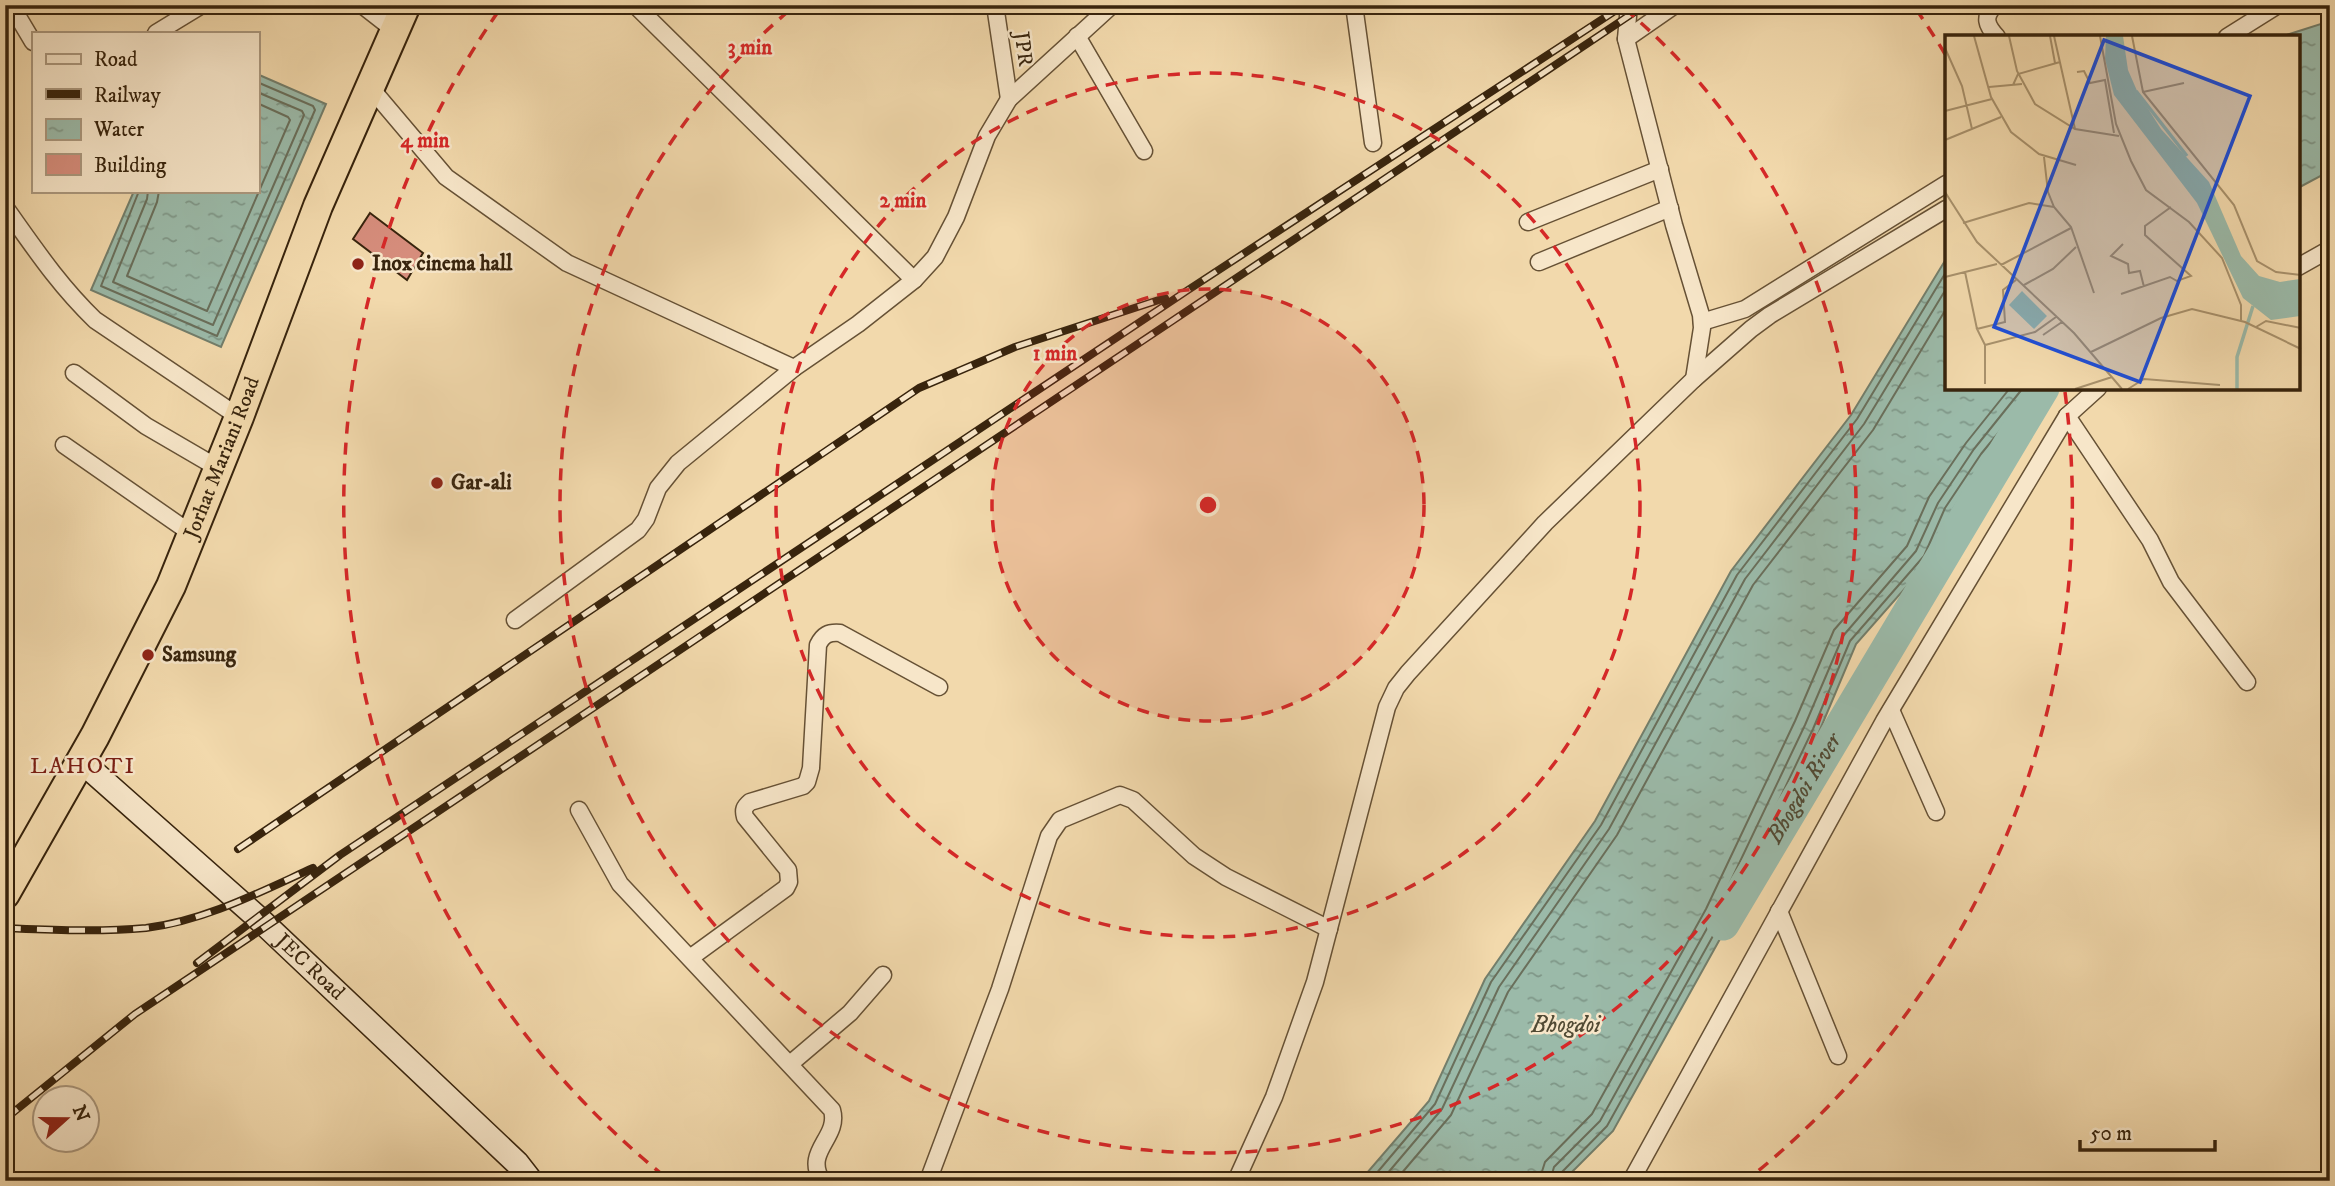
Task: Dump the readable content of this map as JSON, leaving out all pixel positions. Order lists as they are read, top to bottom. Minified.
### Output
{"streets":{"highway":["Jorhat Mariani Road"],"street":["JPR","JEC Road"]},"crossings":[["Jorhat Mariani Road","JEC Road"]],"districts":["LAHOTI"],"water":["Bhogdoi River","Bhogdoi"],"places":["Inox cinema hall","Gar-ali","Samsung"],"legend":["Road","Railway","Water","Building"],"scale_bar":"50 m","north":"right","rings":["3 min","4 min","2 min","1 min"]}
